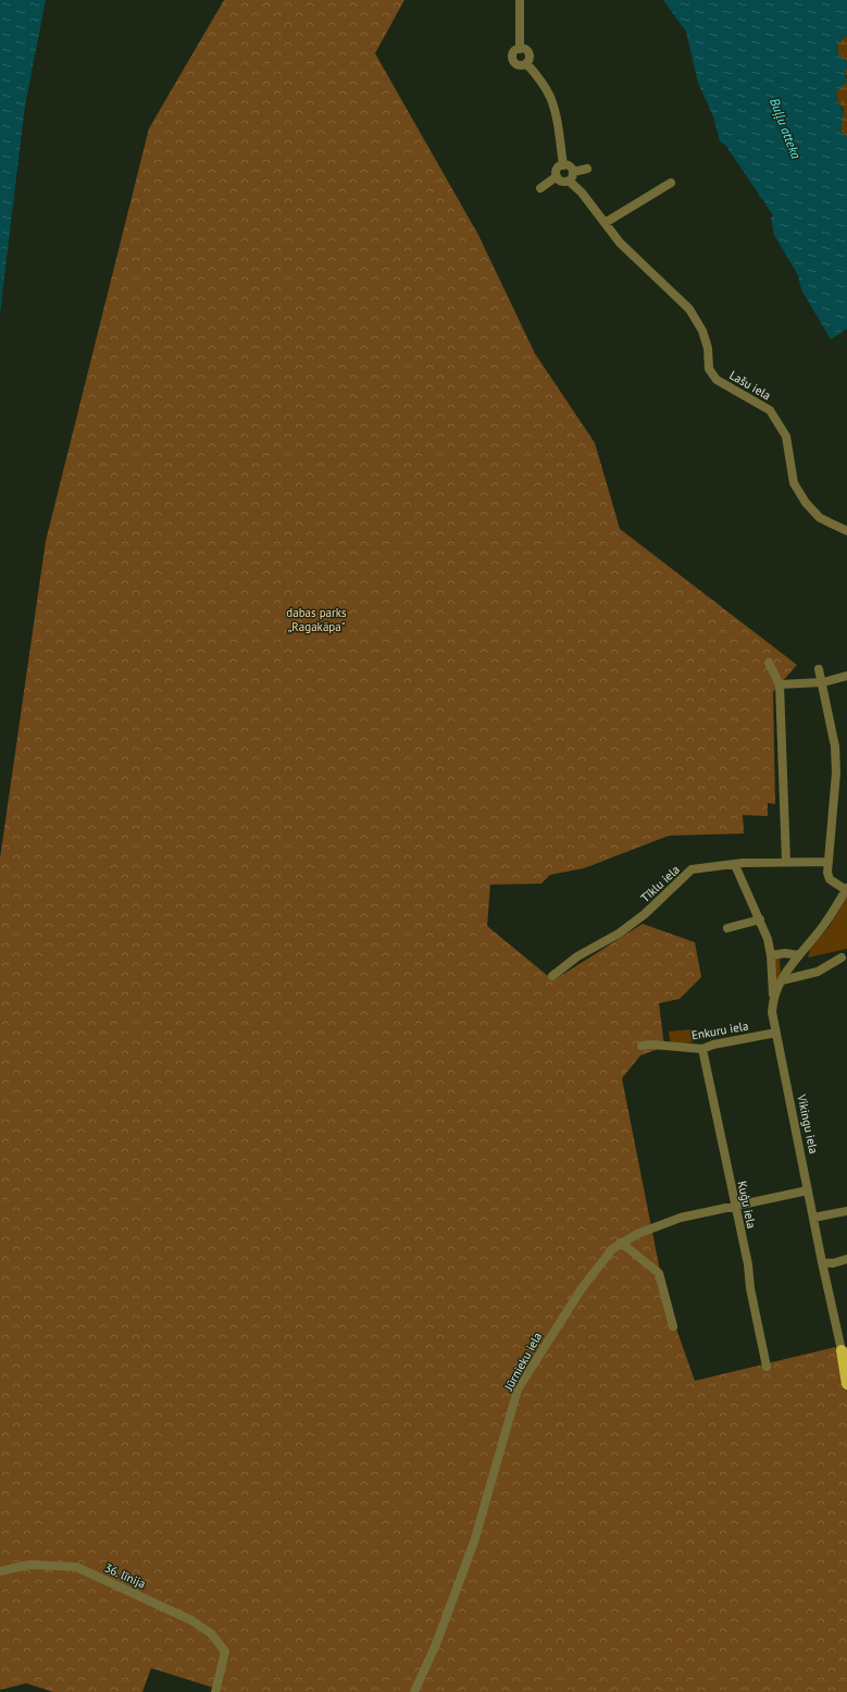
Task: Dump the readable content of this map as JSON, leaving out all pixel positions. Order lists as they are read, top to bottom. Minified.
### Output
{"streets":{"main road":["Vikingu iela"],"street":["Lašu iela","Tīklu iela","Enkuru iela","Kuģu iela","Jūrnieku iela","36. līnija"]},"crossings":[["Enkuru iela","Vikingu iela"],["Enkuru iela","Kuģu iela"],["Vikingu iela","Jūrnieku iela"],["Kuģu iela","Jūrnieku iela"]],"water":["Buļļu atteka"],"parks":["dabas parks „Ragakāpa\""]}
